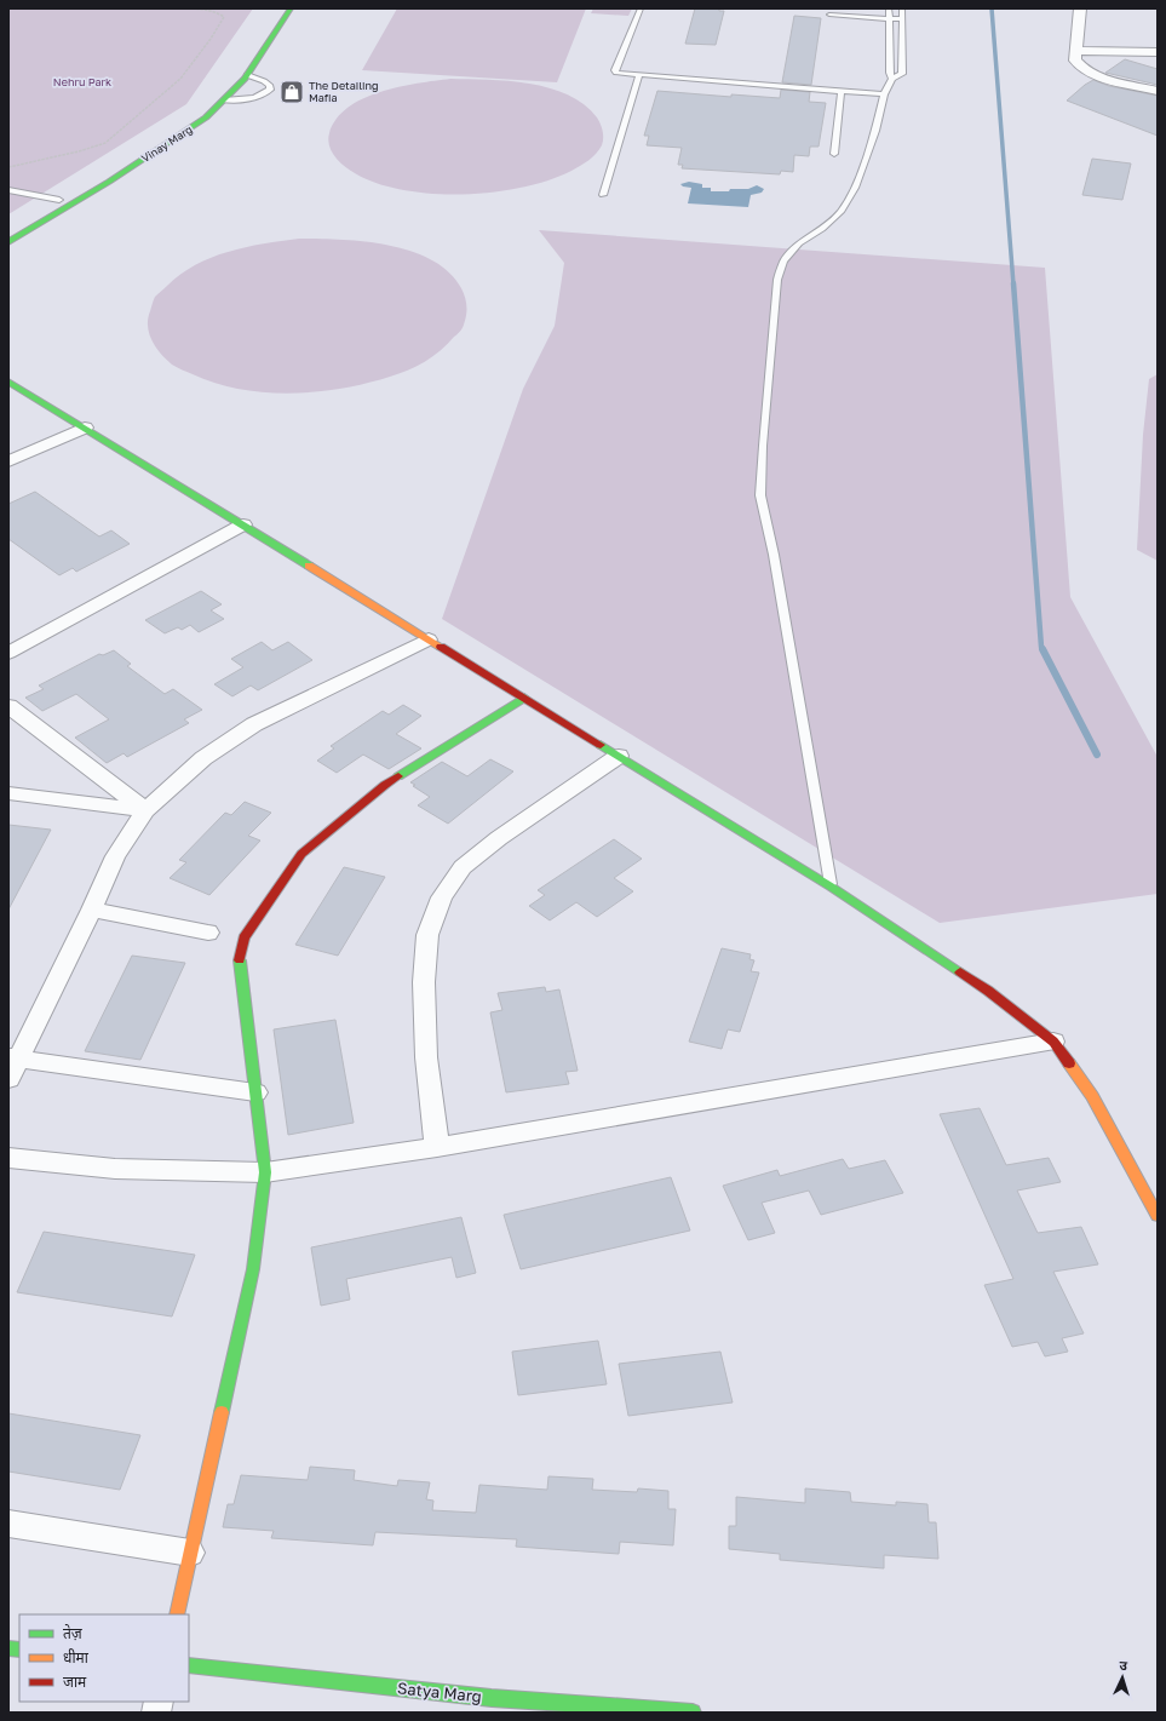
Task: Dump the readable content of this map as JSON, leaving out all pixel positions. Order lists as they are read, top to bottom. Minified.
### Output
{"streets":{"street":["Vinay Marg","Satya Marg"]},"parks":["Nehru Park"],"places":{"shop":["The Detailing Mafia"]},"legend":["तेज़","धीमा","जाम"],"north":"top"}
